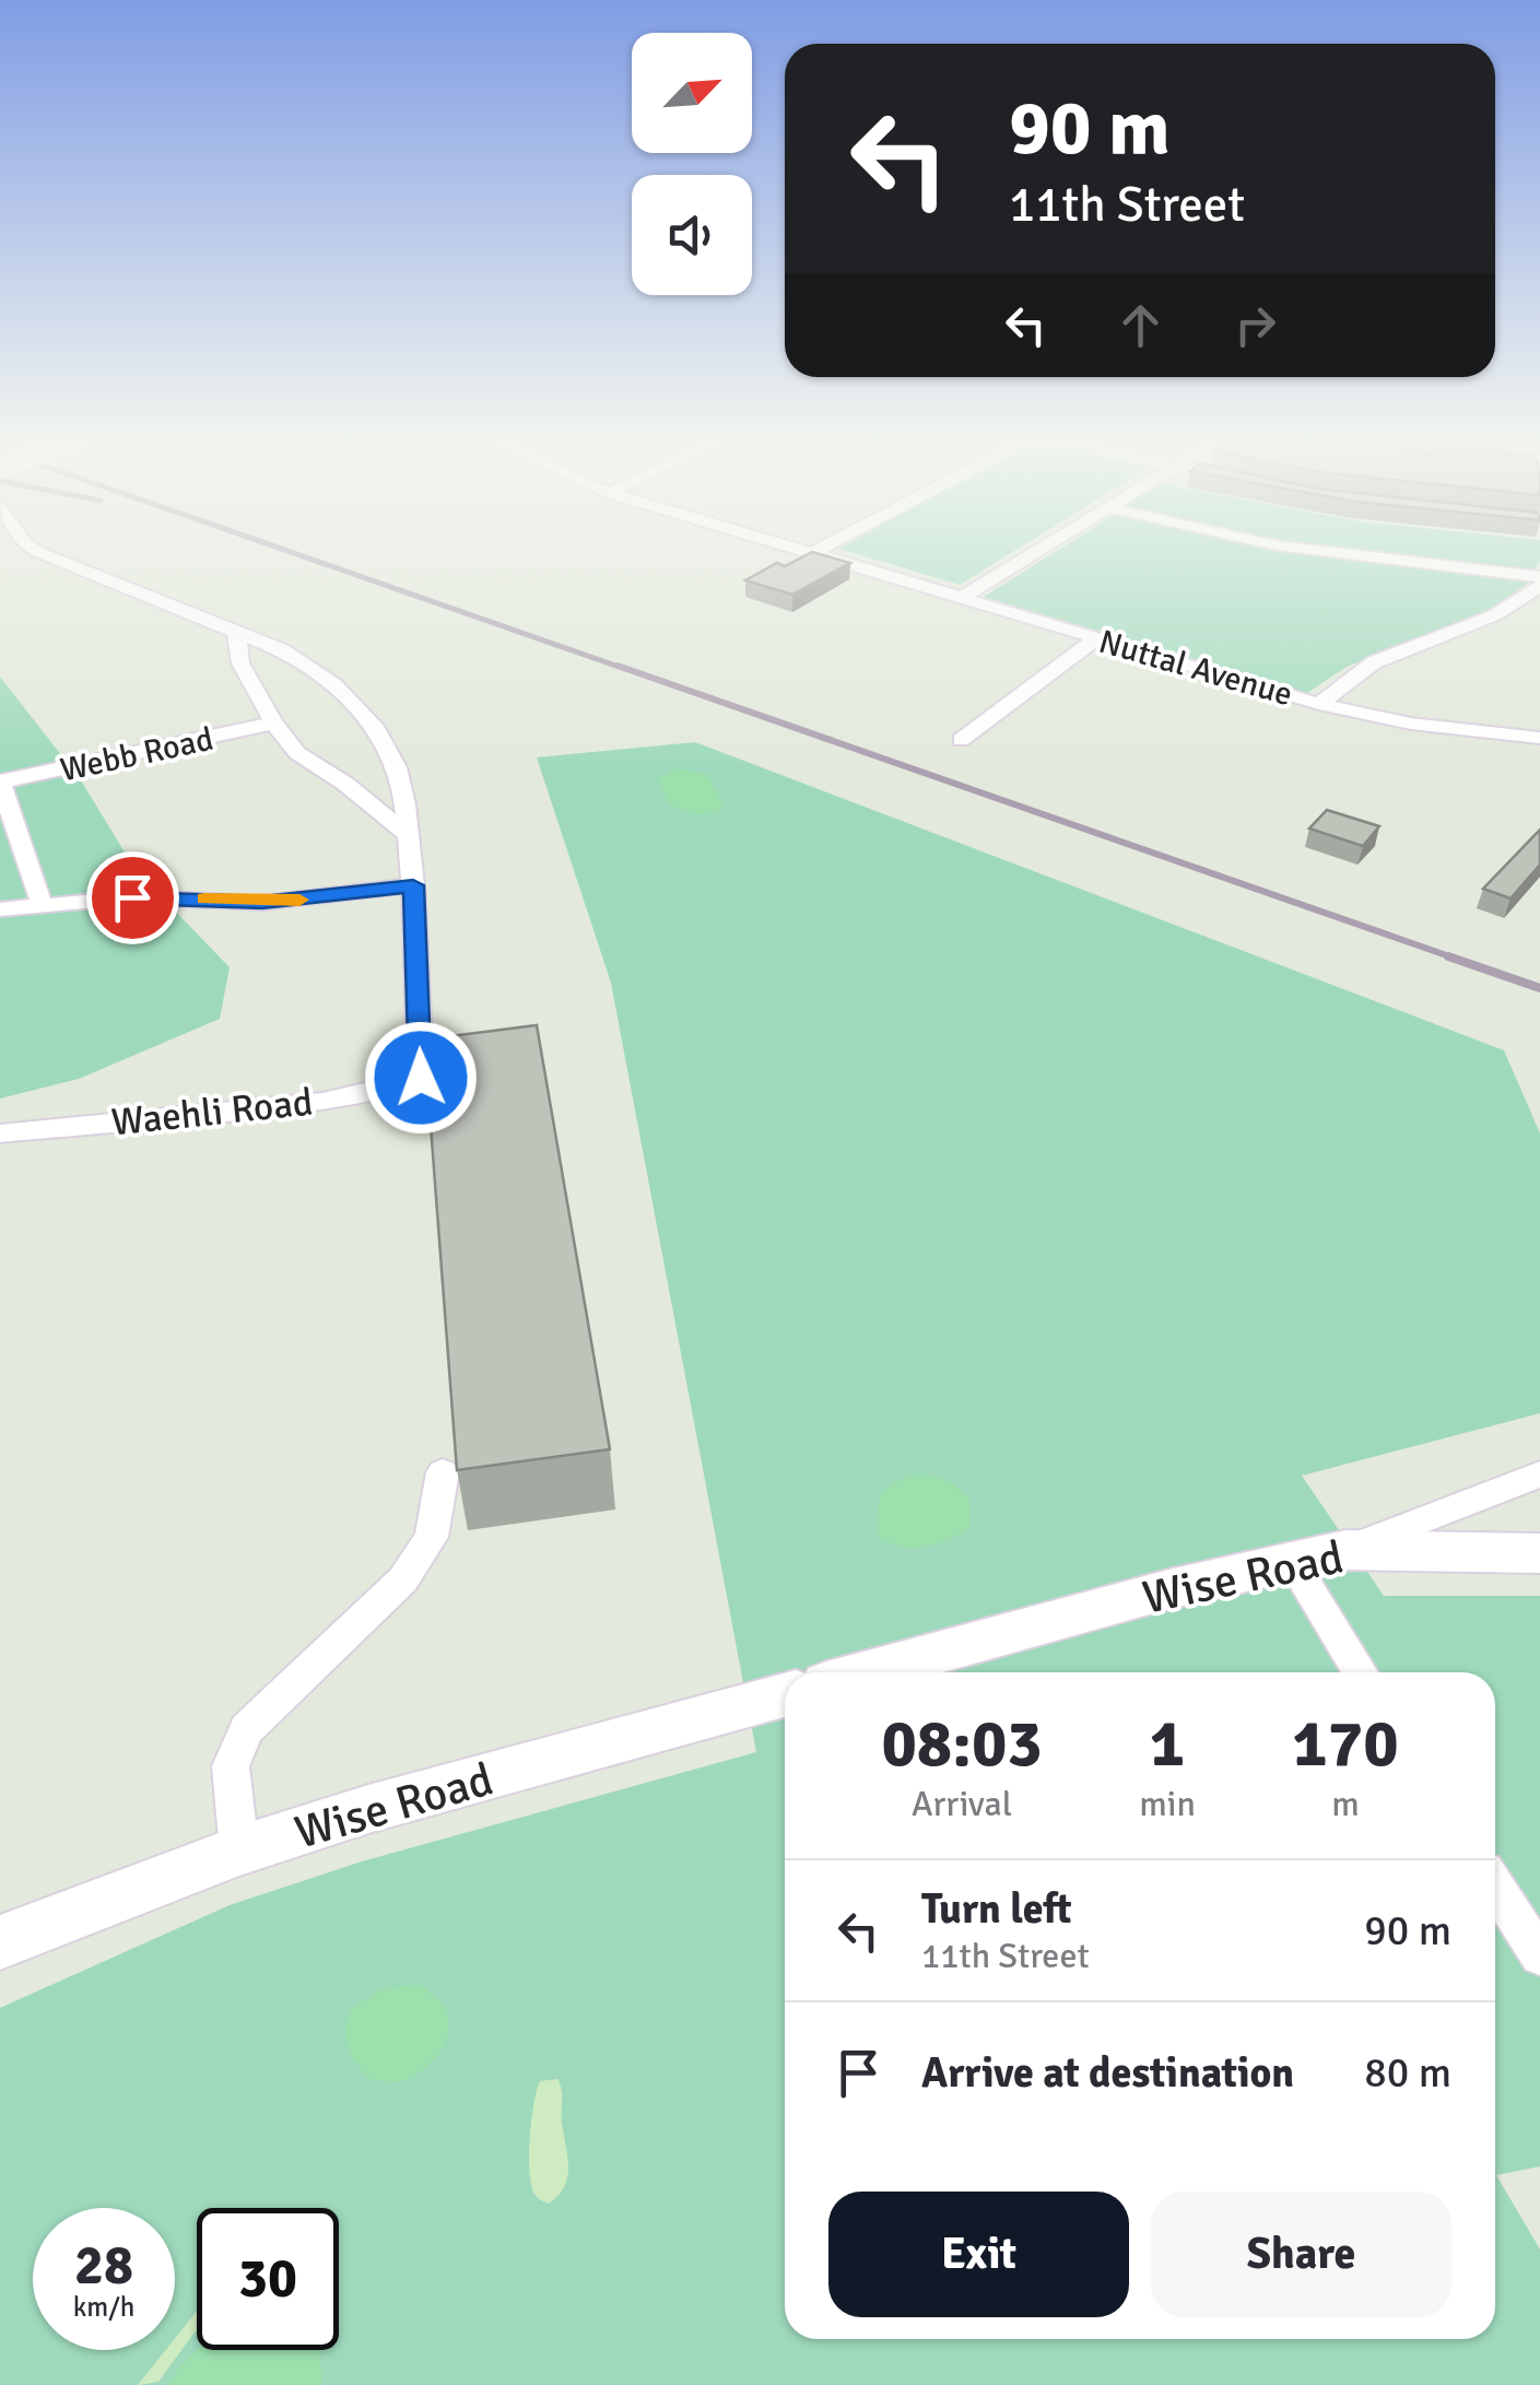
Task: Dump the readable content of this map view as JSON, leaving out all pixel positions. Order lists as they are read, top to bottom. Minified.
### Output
{"streets":{"street":["Nuttal Avenue","Webb Road","Waehli Road","Wise Road"]},"north":"top right","page":{"turn":["90 m","11th Street"],"eta":["08:03","Arrival","1","min","170","m"],"list":[{"name":"Turn left","note":"11th Street","value":"90 m"},{"name":"Arrive at destination","value":"80 m"}],"buttons":["Exit","Share"],"speed":"28 km/h","limit":"30"}}
